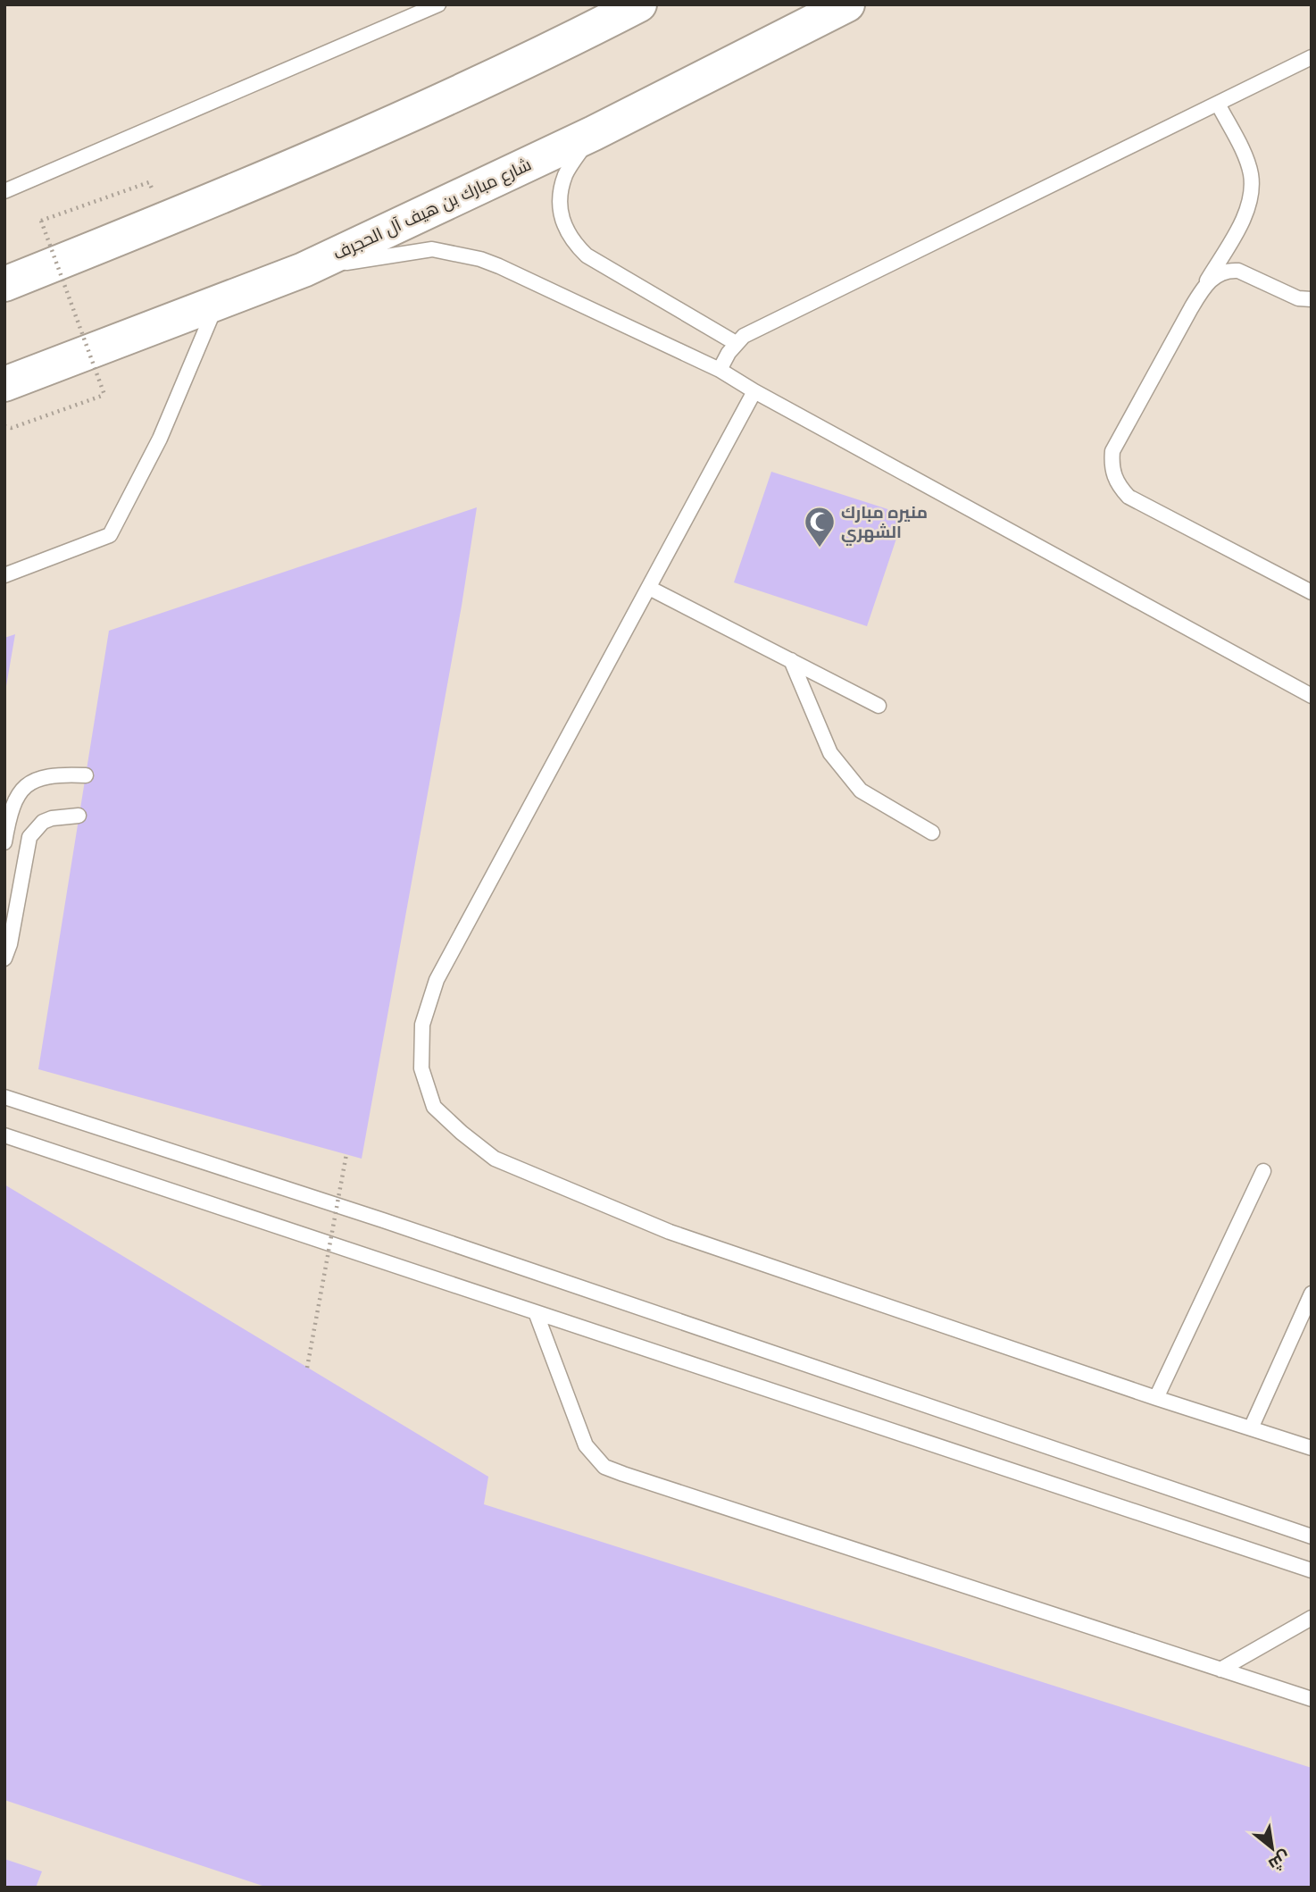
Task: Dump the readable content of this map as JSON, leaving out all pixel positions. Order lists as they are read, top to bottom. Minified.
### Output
{"streets":{"main road":["شارع مبارك بن هيف آل الحجرف"]},"places":{"mosque":["منيره مبارك الشهري"]},"north":"bottom right"}
